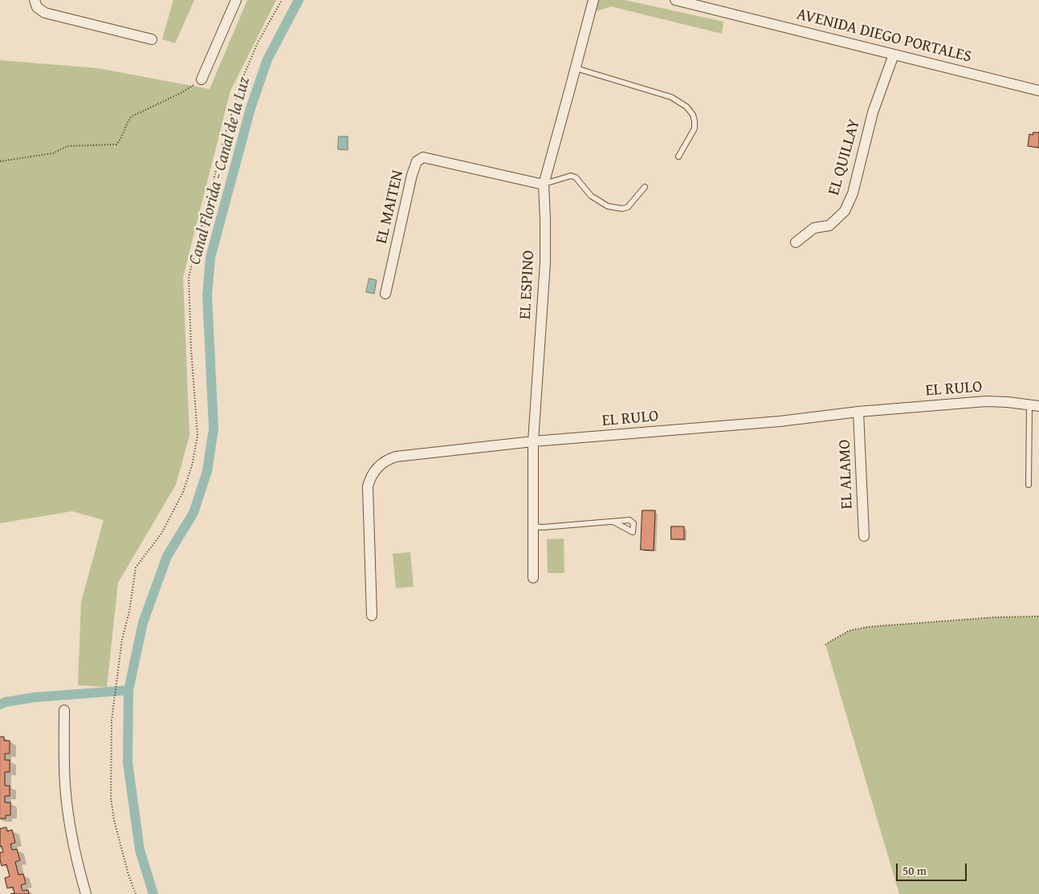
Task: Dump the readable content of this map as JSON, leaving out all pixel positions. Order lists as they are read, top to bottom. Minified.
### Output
{"streets":{"street":["AVENIDA DIEGO PORTALES","EL QUILLAY","EL MAITEN","EL ESPINO","EL RULO","EL ALAMO"]},"crossings":[["AVENIDA DIEGO PORTALES","EL QUILLAY"],["EL MAITEN","EL ESPINO"],["EL ESPINO","EL RULO"],["EL RULO","EL ALAMO"]],"water":["Canal Florida - Canal de la Luz"],"scale_bar":"50 m"}
